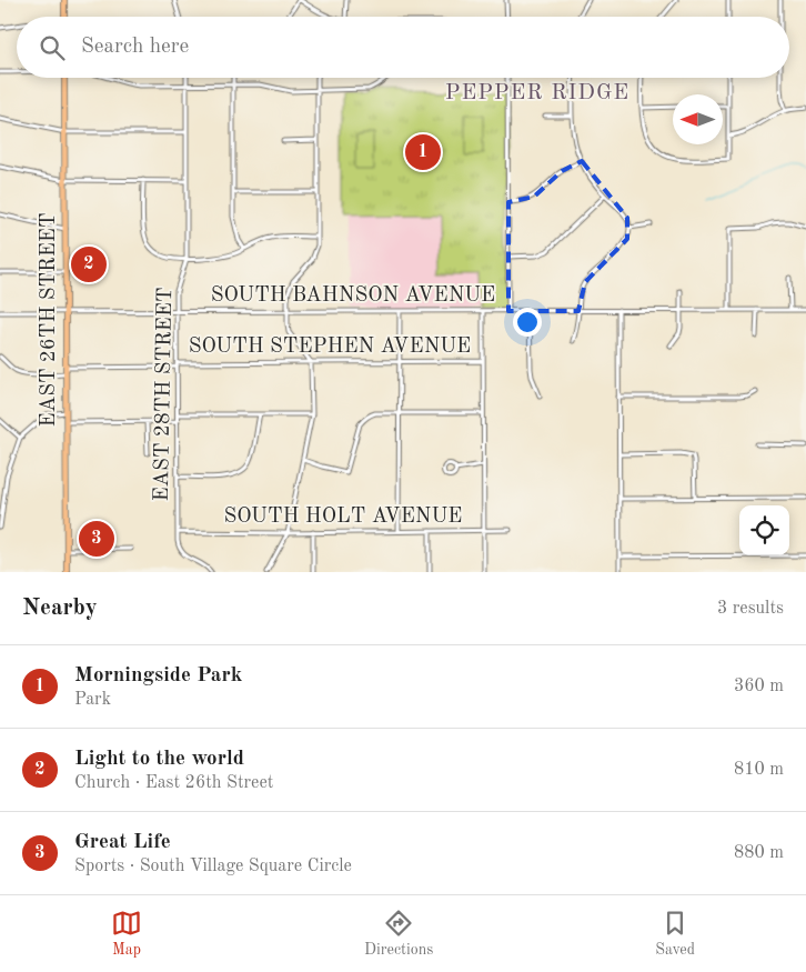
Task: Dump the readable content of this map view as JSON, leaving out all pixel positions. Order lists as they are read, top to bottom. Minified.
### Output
{"streets":{"main road":["EAST 26TH STREET"],"street":["SOUTH BAHNSON AVENUE","SOUTH STEPHEN AVENUE","EAST 28TH STREET","SOUTH HOLT AVENUE"]},"crossings":[["SOUTH BAHNSON AVENUE","EAST 26TH STREET"],["SOUTH BAHNSON AVENUE","EAST 28TH STREET"],["EAST 26TH STREET","SOUTH STEPHEN AVENUE"],["SOUTH STEPHEN AVENUE","EAST 28TH STREET"],["EAST 28TH STREET","SOUTH HOLT AVENUE"]],"districts":["PEPPER RIDGE"],"north":"left","page":{"search":"Search here","pins":["1","2","3"],"heading":["Nearby","3 results"],"list":[{"mark":"1","name":"Morningside Park","note":"Park","value":"360 m"},{"mark":"2","name":"Light to the world","note":"Church · East 26th Street","value":"810 m"},{"mark":"3","name":"Great Life","note":"Sports · South Village Square Circle","value":"880 m"}],"nav":["Map","Directions","Saved"]}}
